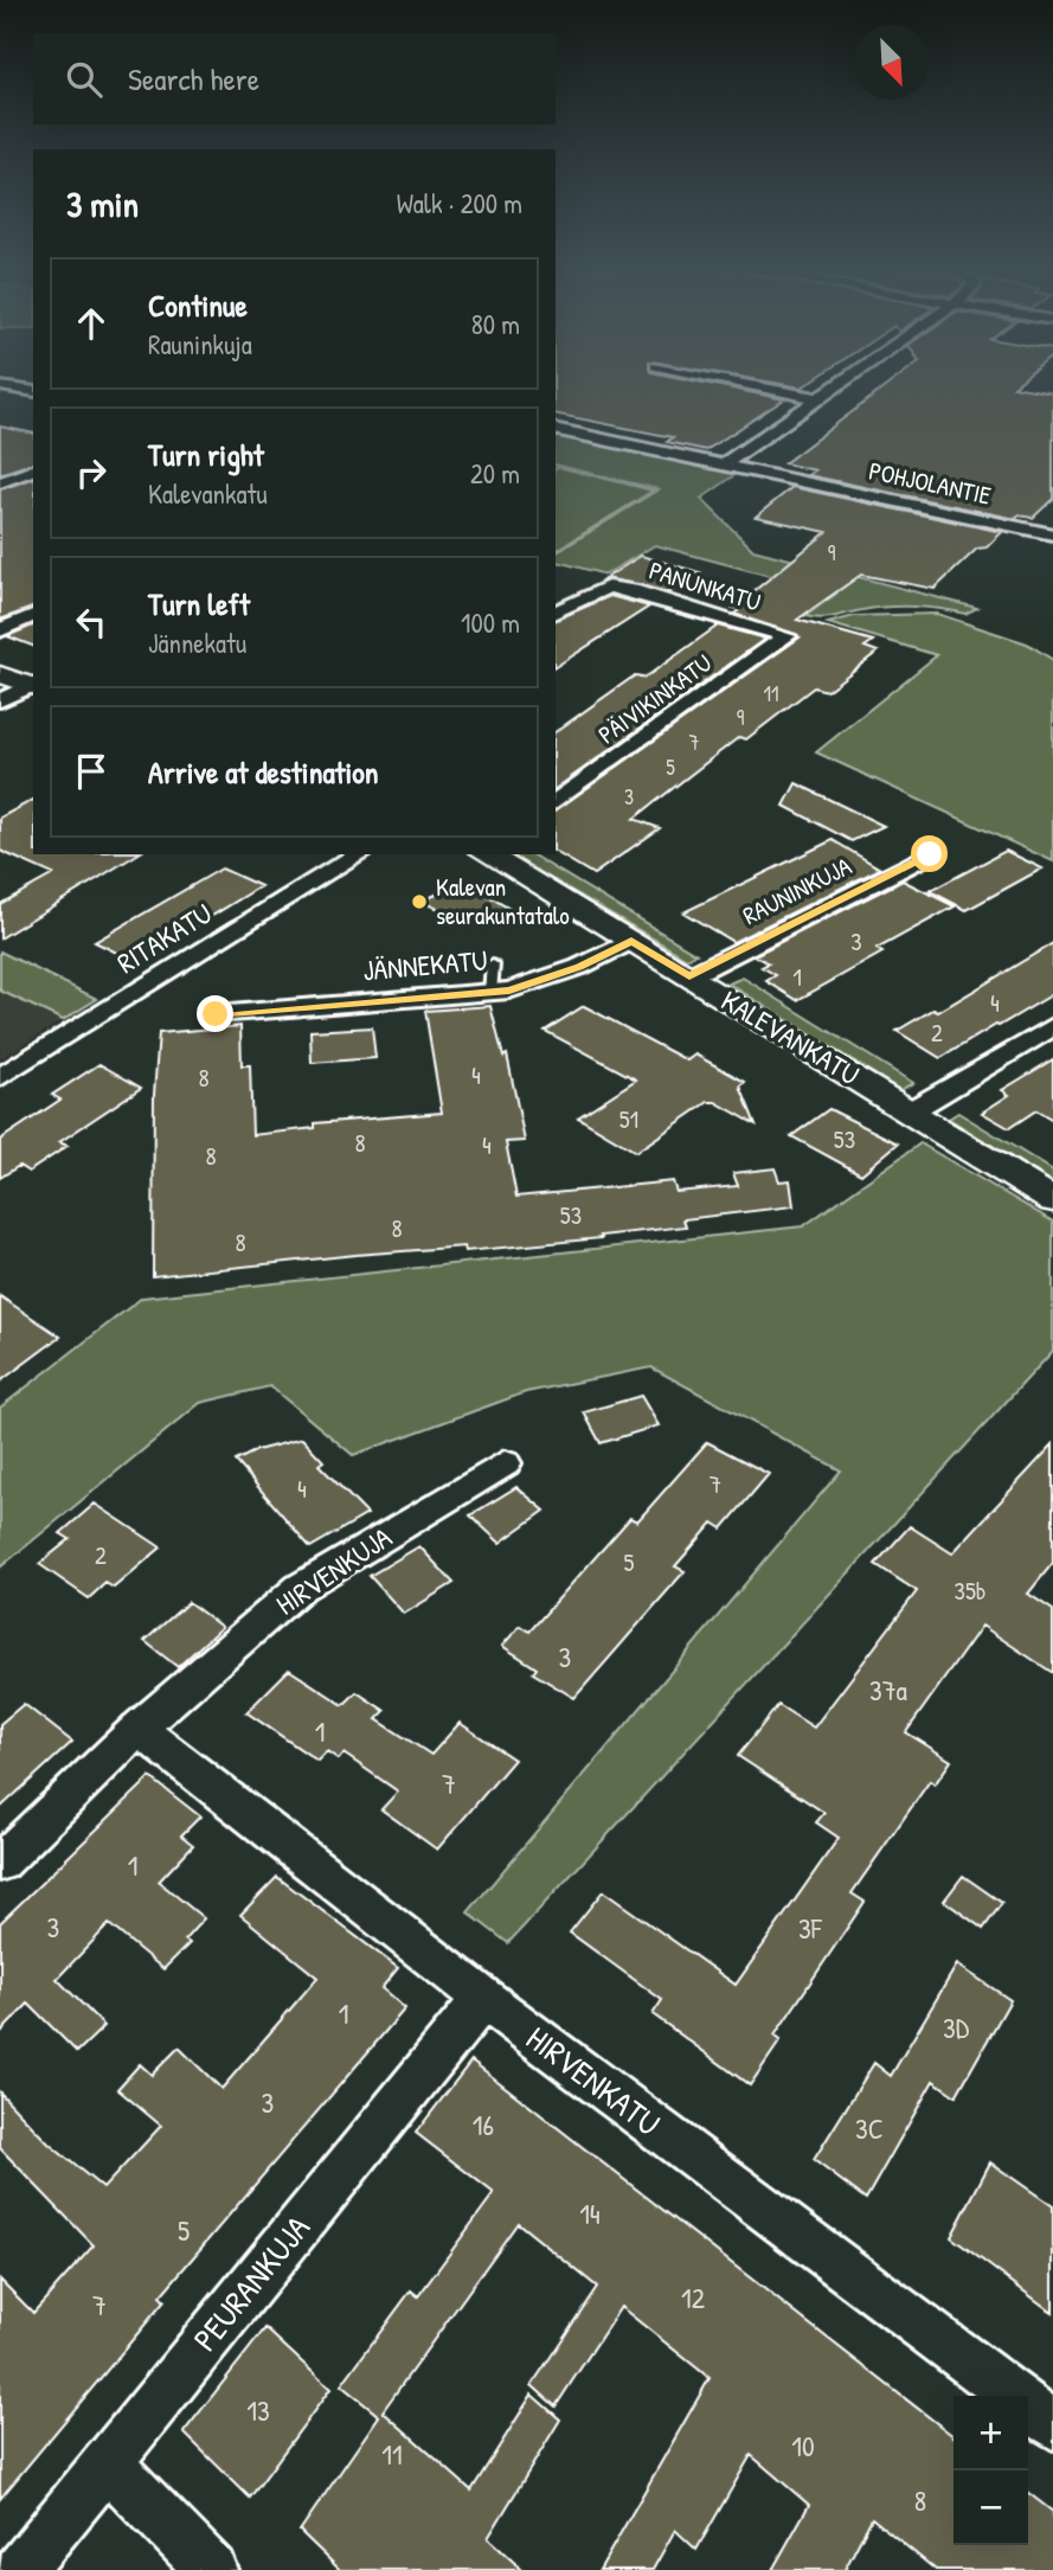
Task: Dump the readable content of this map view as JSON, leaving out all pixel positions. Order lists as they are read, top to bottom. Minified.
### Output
{"streets":{"street":["POHJOLANTIE","PANUNKATU","PÄIVIKINKATU","RAUNINKUJA","RITAKATU","JÄNNEKATU","KALEVANKATU","HIRVENKUJA","HIRVENKATU","PEURANKUJA"]},"crossings":[["PANUNKATU","PÄIVIKINKATU"],["RAUNINKUJA","KALEVANKATU"],["JÄNNEKATU","KALEVANKATU"],["HIRVENKUJA","HIRVENKATU"],["HIRVENKATU","PEURANKUJA"]],"places":["Kalevan seurakuntatalo"],"house_numbers":["9","11","9","7","5","3","3","1","4","2","4","8","51","53","8","4","8","53","8","8","7","4","2","5","35b","3","37a","1","7","1","3","3F","1","3D","3","16","3C","14","5","12","7","13","10","11","8"],"north":"bottom right","page":{"search":"Search here","heading":["3 min","Walk · 200 m"],"list":[["Continue","Rauninkuja","80 m"],["Turn right","Kalevankatu","20 m"],["Turn left","Jännekatu","100 m"],"Arrive at destination"],"map_buttons":["+","−"]}}
